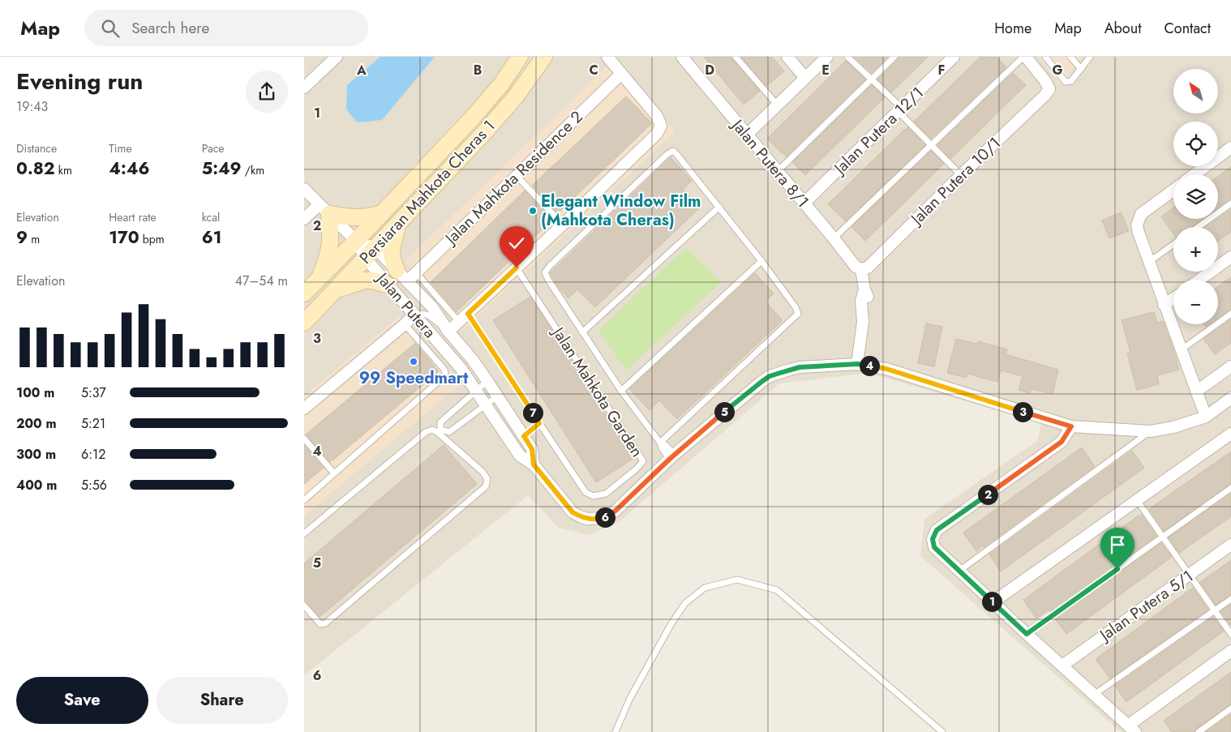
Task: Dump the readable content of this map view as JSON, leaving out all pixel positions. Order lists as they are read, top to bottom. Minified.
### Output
{"streets":{"main road":["Persiaran Mahkota Cheras 1"],"street":["Jalan Putera 12/1","Jalan Putera 8/1","Jalan Mahkota Residence 2","Jalan Putera 10/1","Jalan Putera","Jalan Putera 5/1"],"lane":["Jalan Mahkota Garden"]},"crossings":[["Jalan Putera 12/1","Jalan Putera 8/1"],["Jalan Putera 8/1","Jalan Putera 10/1"],["Jalan Mahkota Residence 2","Jalan Putera"],["Persiaran Mahkota Cheras 1","Jalan Putera"]],"places":["Elegant Window Film (Mahkota Cheras)","99 Speedmart"],"north":"top left","page":{"header":"Map","search":"Search here","nav":["Home","Map","About","Contact"],"heading":["Evening run","19:43"],"map_buttons":["+","−"],"stats":[["Distance","0.82 km"],["Time","4:46"],["Pace","5:49 /km"],["Elevation","9 m"],["Heart rate","170 bpm"],["kcal","61"]],"chart":["Elevation","47–54 m"],"pins":["4","3","5","7","2","6","1"],"list":[{"name":"100 m","note":"5:37"},{"name":"200 m","note":"5:21"},{"name":"300 m","note":"6:12"},{"name":"400 m","note":"5:56"}],"buttons":["Save","Share"]},"grid":{"columns":["A","B","C","D","E","F","G"],"rows":["1","2","3","4","5","6"]}}
